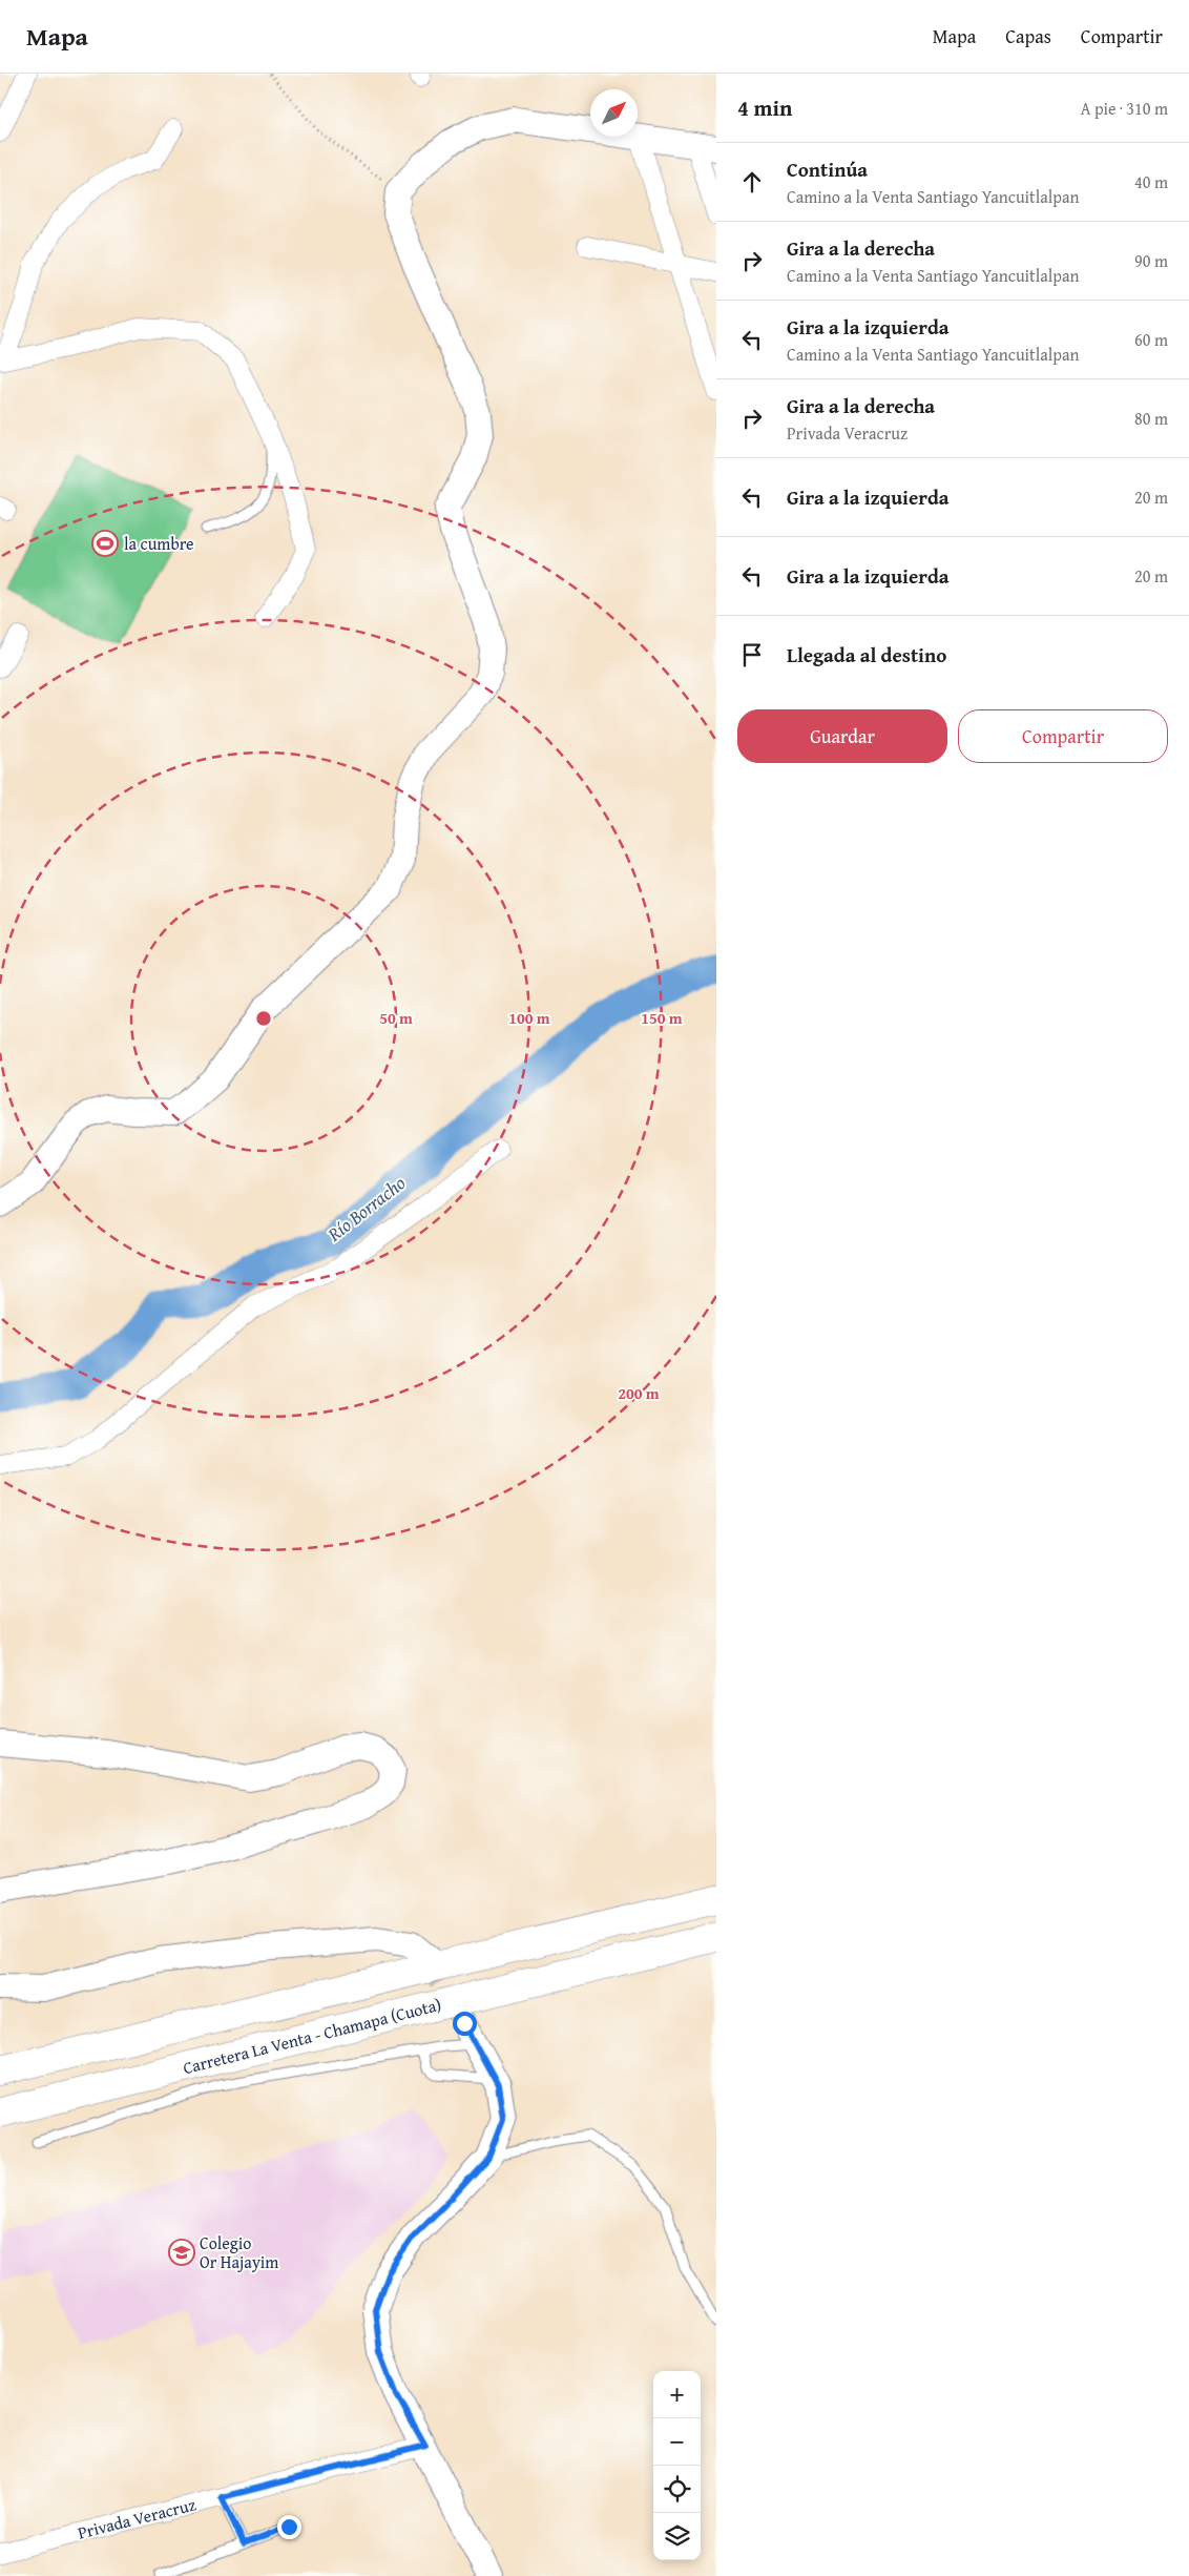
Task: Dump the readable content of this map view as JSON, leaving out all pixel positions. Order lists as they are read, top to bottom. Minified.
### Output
{"streets":{"highway":["Carretera La Venta - Chamapa (Cuota)"],"street":["Privada Veracruz"]},"water":["Río Borracho"],"places":{"sports":["la cumbre"],"school or university":["Colegio Or Hajayim"]},"north":"top right","page":{"header":"Mapa","nav":["Mapa","Capas","Compartir"],"heading":["4 min","A pie · 310 m"],"list":[["Continúa","Camino a la Venta Santiago Yancuitlalpan","40 m"],["Gira a la derecha","Camino a la Venta Santiago Yancuitlalpan","90 m"],["Gira a la izquierda","Camino a la Venta Santiago Yancuitlalpan","60 m"],["Gira a la derecha","Privada Veracruz","80 m"],["Gira a la izquierda","20 m"],["Gira a la izquierda","20 m"],"Llegada al destino"],"buttons":["Guardar","Compartir"],"map_buttons":["+","−"]},"rings":["50 m","100 m","150 m","200 m"]}
